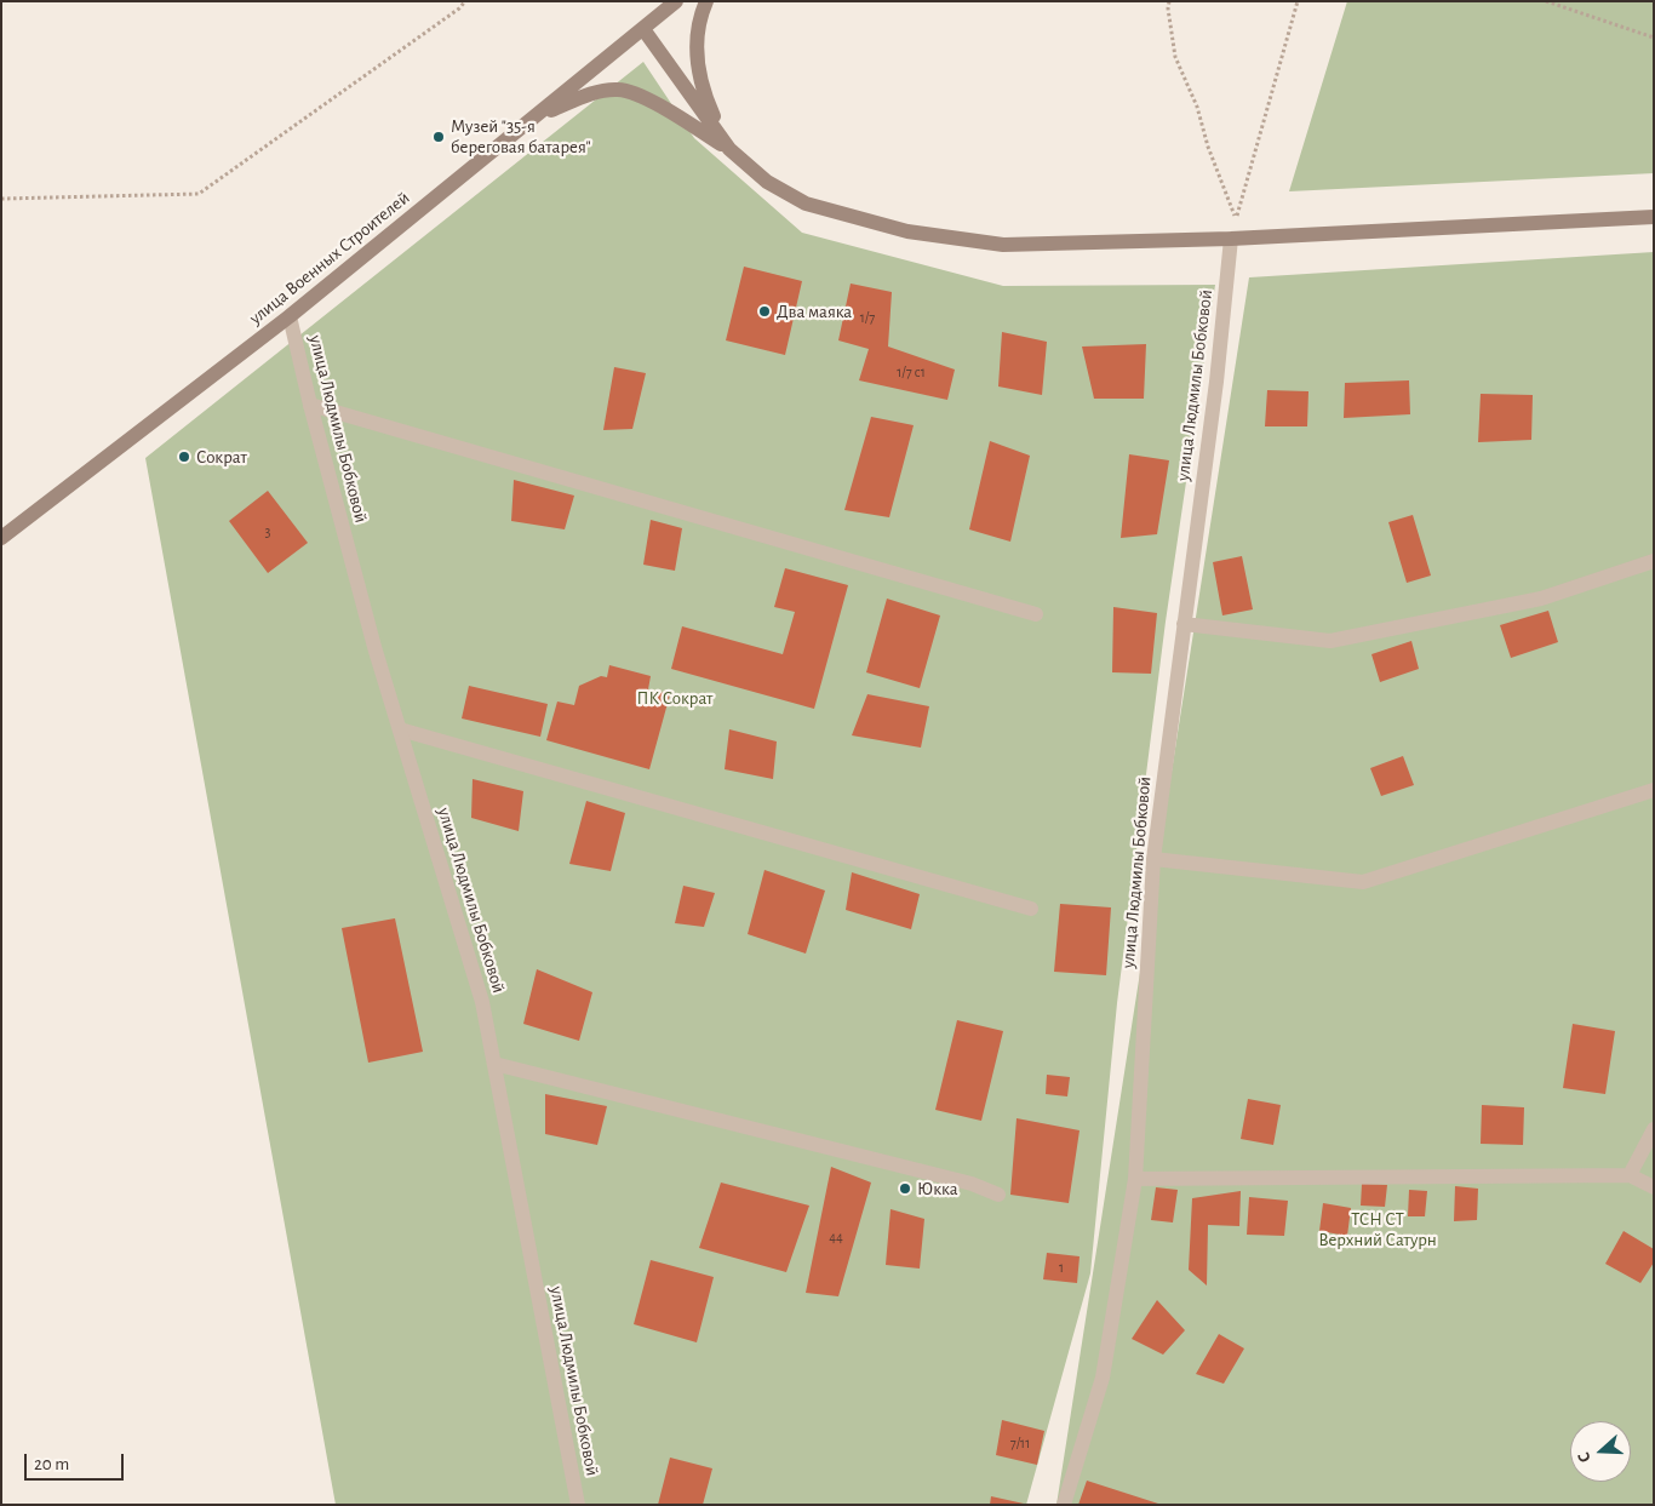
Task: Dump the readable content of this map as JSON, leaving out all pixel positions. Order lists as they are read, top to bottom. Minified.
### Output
{"streets":{"main road":["улица Военных Строителей"],"street":["улица Людмилы Бобковой"]},"crossings":[["улица Военных Строителей","улица Людмилы Бобковой"]],"parks":["ПК Сократ","ТСН СТ Верхний Сатурн"],"places":["Музей \"35-я береговая батарея\"","Два маяка","Сократ","Юкка"],"house_numbers":["1/7","1/7 с1","3","44","1","7/11"],"scale_bar":"20 m","north":"left"}
